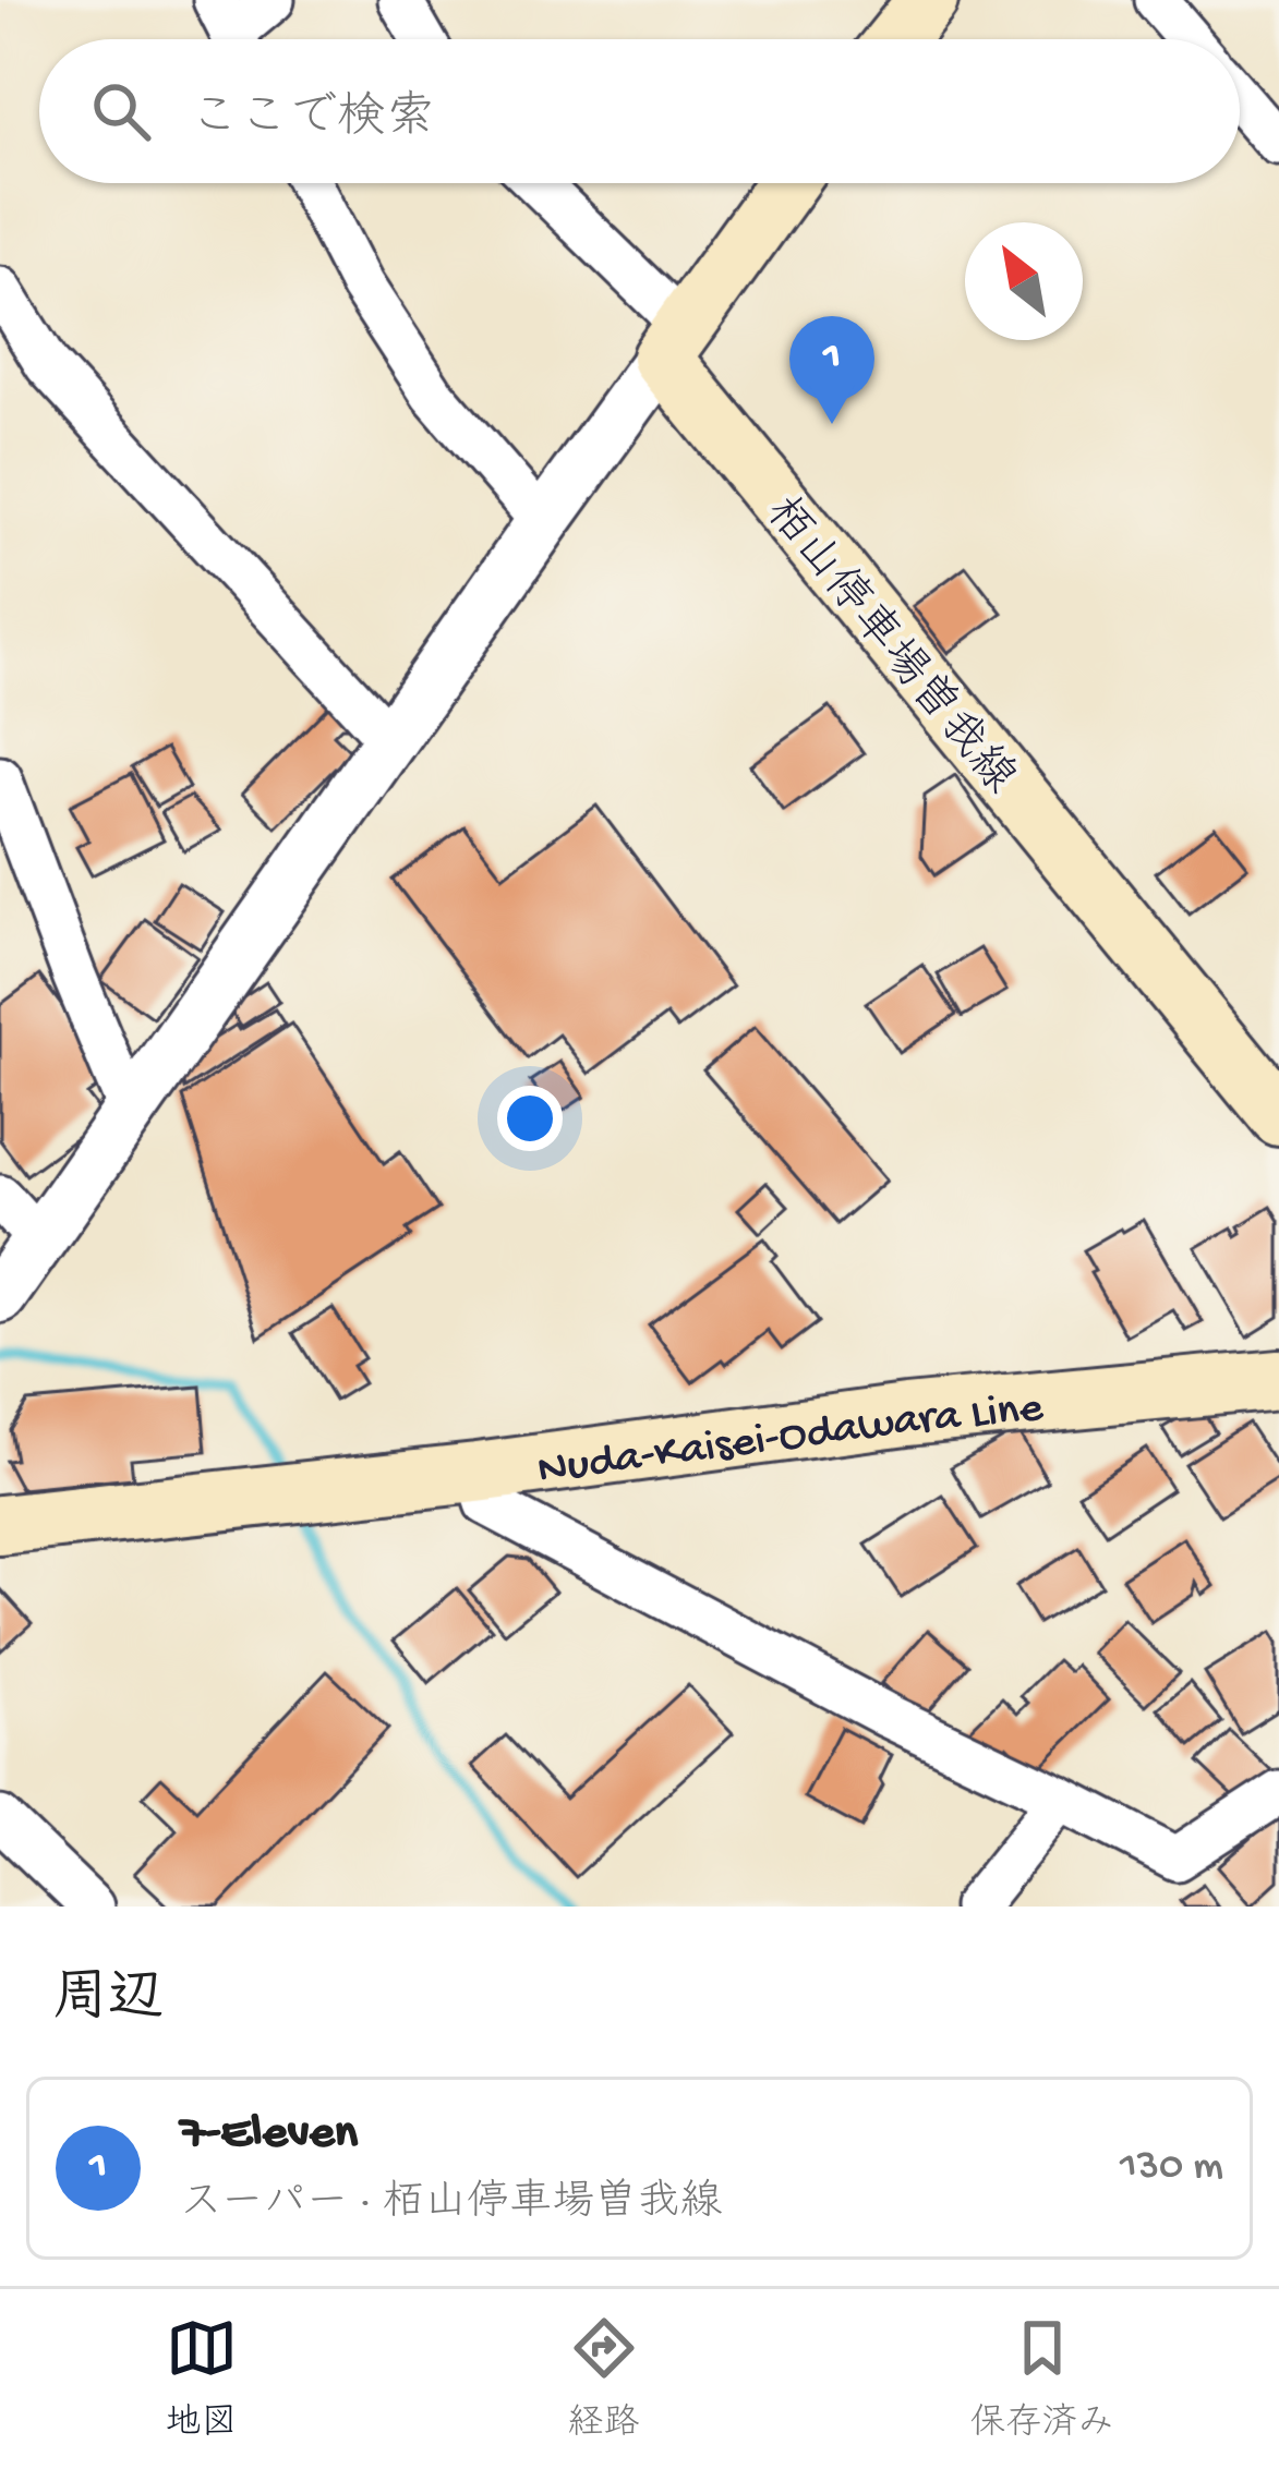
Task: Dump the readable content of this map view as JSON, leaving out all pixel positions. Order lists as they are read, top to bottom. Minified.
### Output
{"streets":{"main road":["栢山停車場曽我線","Nuda-Kaisei-Odawara Line"]},"north":"top left","page":{"search":"ここで検索","pins":"1","heading":"周辺","list":[{"mark":"1","name":"7-Eleven","note":"スーパー · 栢山停車場曽我線","value":"130 m"}],"nav":["地図","経路","保存済み"]}}
